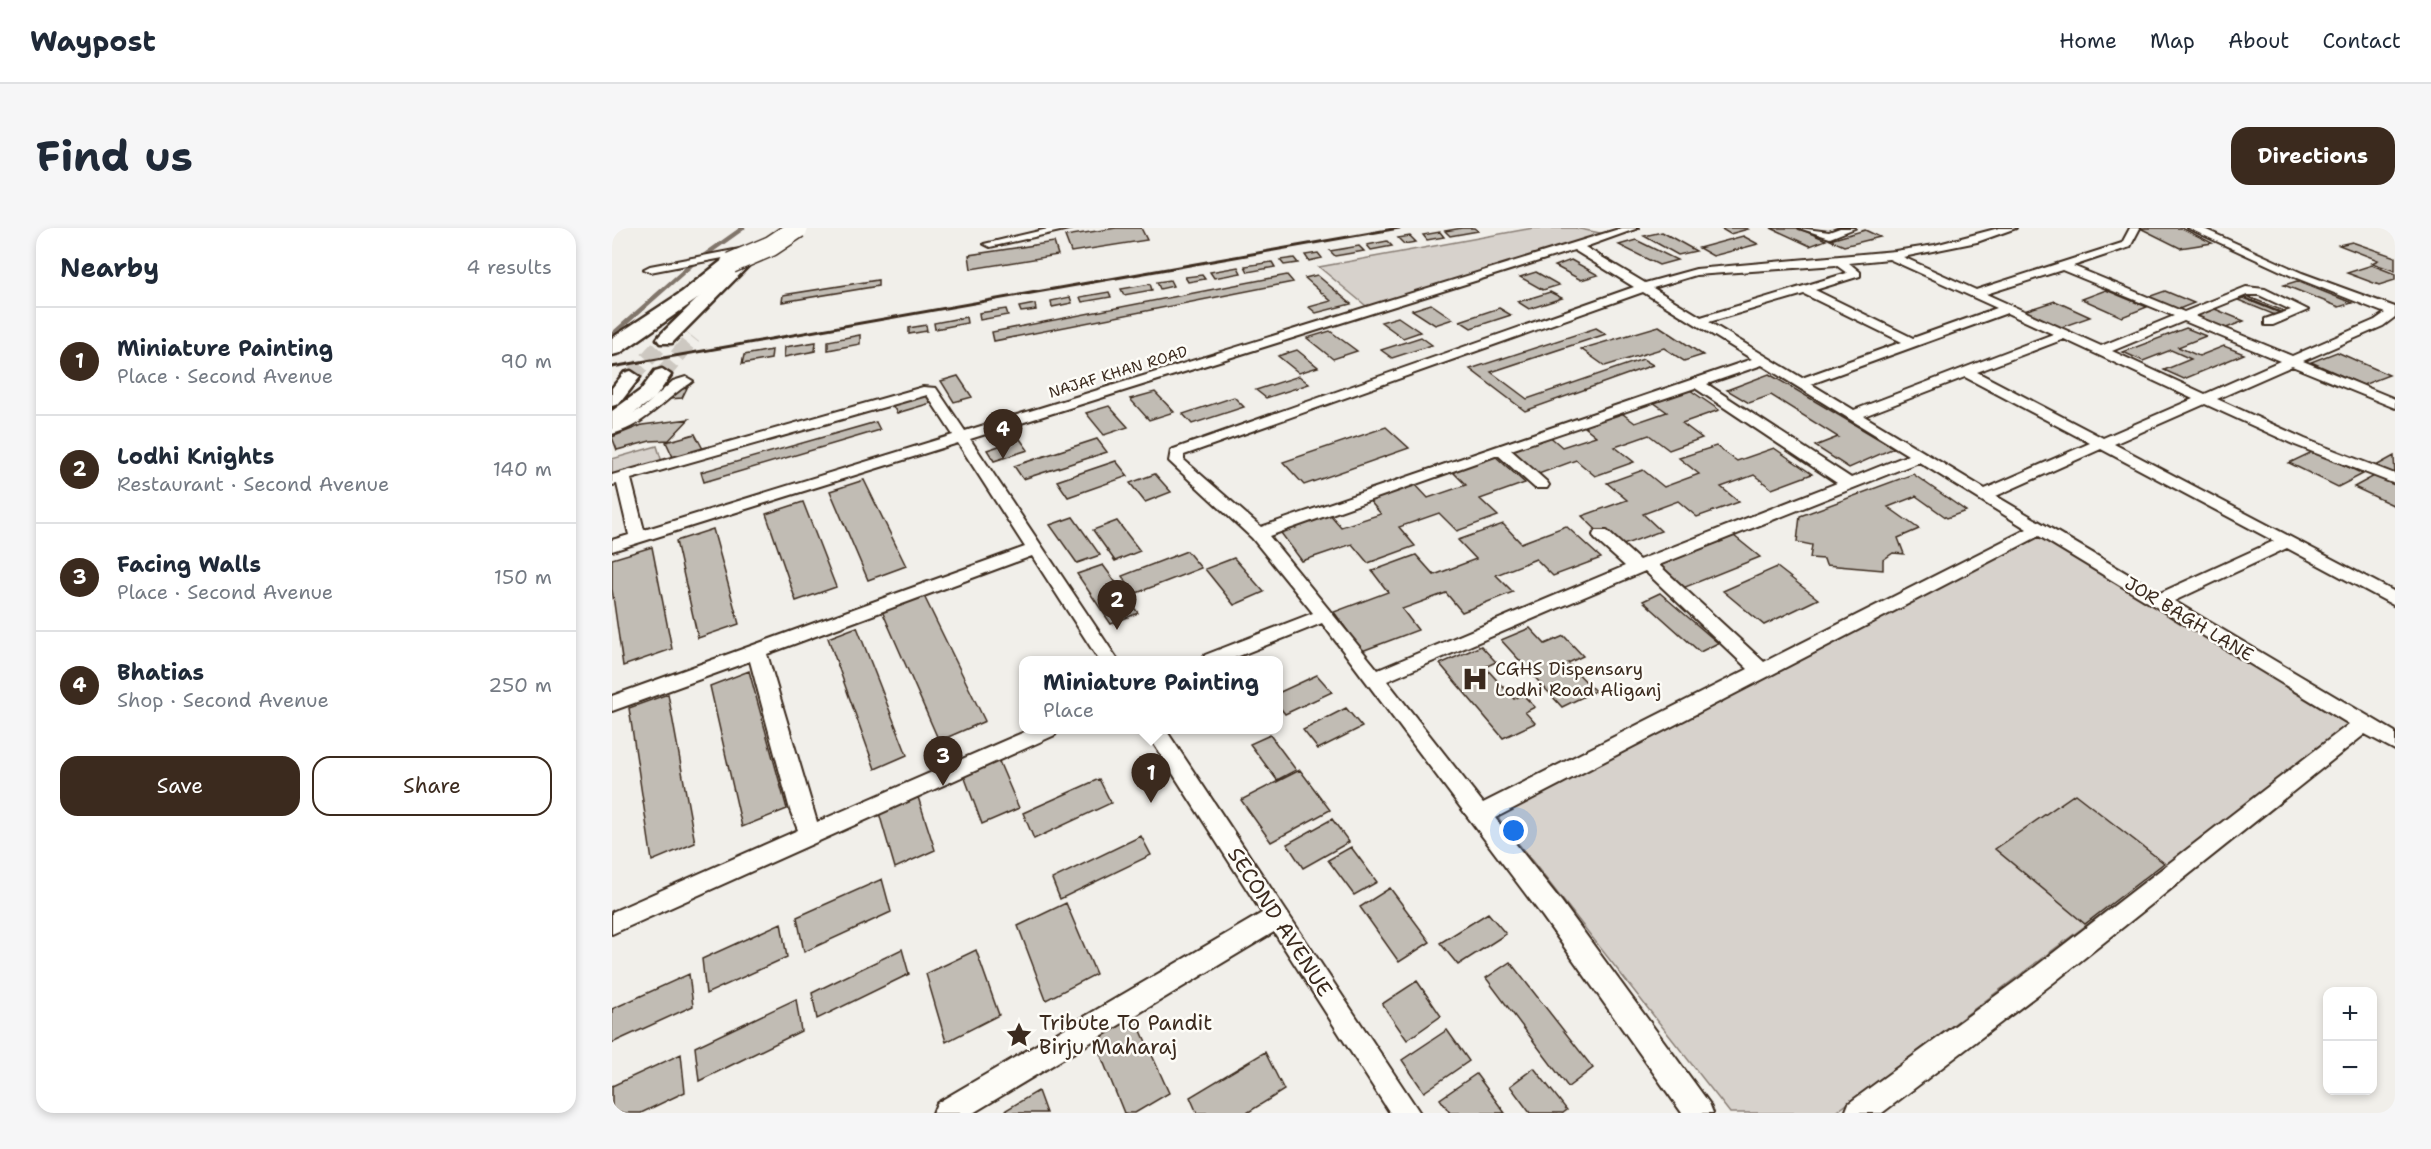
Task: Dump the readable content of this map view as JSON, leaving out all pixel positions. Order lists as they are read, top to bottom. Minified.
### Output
{"streets":{"street":["NAJAF KHAN ROAD","JOR BAGH LANE","SECOND AVENUE"]},"crossings":[["NAJAF KHAN ROAD","JOR BAGH LANE"]],"places":{"hospital":["CGHS Dispensary Lodhi Road Aliganj"],"place":["Tribute To Pandit Birju Maharaj"]},"page":{"header":"Waypost","nav":["Home","Map","About","Contact"],"buttons":["Directions",["Save","Share"]],"title":"Find us","heading":["Nearby","4 results"],"list":[{"mark":"1","name":"Miniature Painting","note":"Place · Second Avenue","value":"90 m"},{"mark":"2","name":"Lodhi Knights","note":"Restaurant · Second Avenue","value":"140 m"},{"mark":"3","name":"Facing Walls","note":"Place · Second Avenue","value":"150 m"},{"mark":"4","name":"Bhatias","note":"Shop · Second Avenue","value":"250 m"}],"pins":["4","2","3","1"],"popup":["Miniature Painting","Place"],"map_buttons":["+","−"]}}
